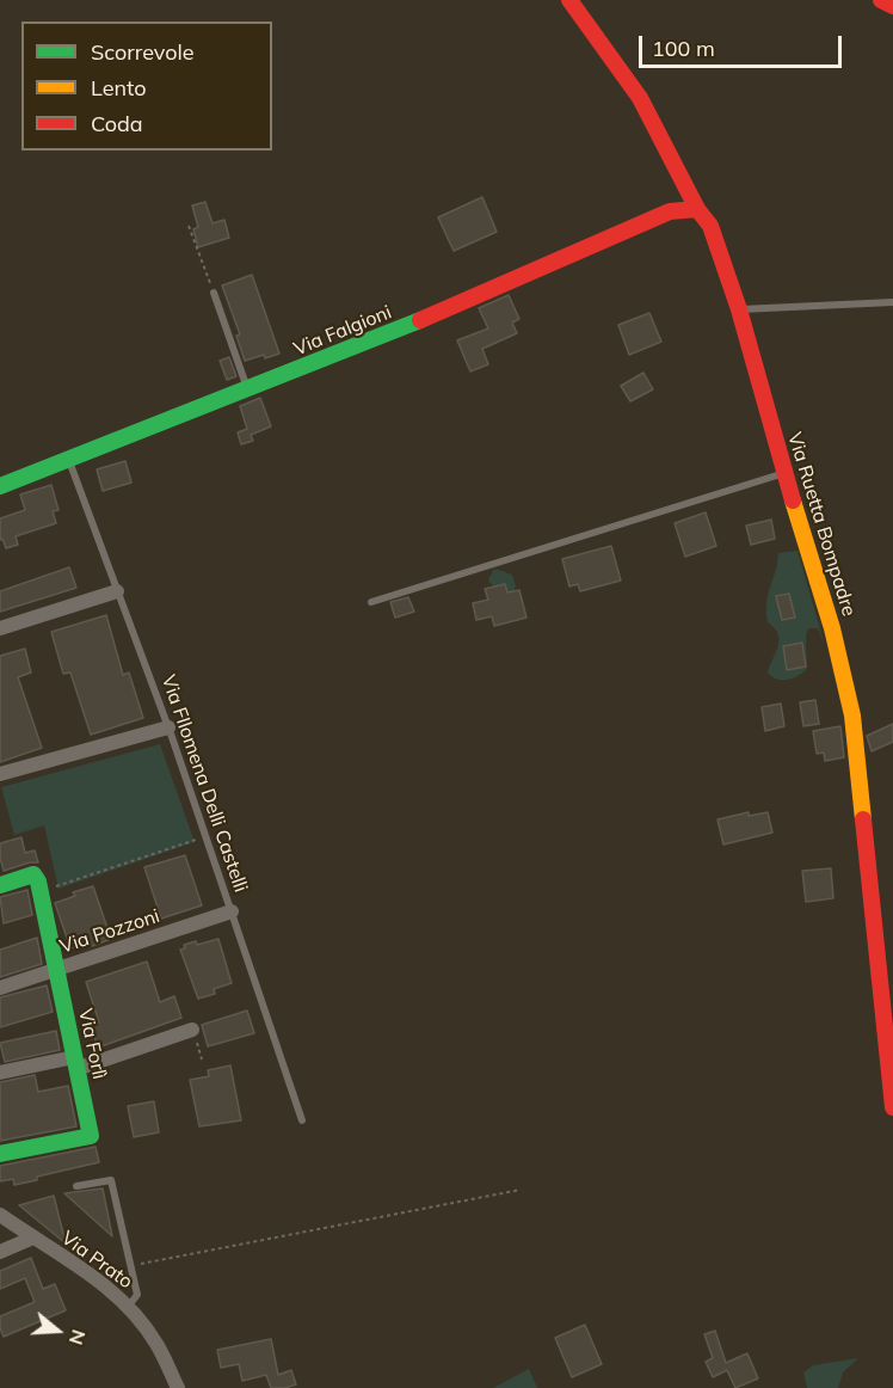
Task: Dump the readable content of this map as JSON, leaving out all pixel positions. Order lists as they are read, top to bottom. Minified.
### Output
{"streets":{"street":["Via Falgioni","Via Ruetta Bompadre","Via Pozzoni","Via Forlì","Via Prato"],"lane":["Via FIlomena Delli Castelli"]},"crossings":[["Via Falgioni","Via Ruetta Bompadre"],["Via Falgioni","Via FIlomena Delli Castelli"],["Via FIlomena Delli Castelli","Via Pozzoni"],["Via Pozzoni","Via Forlì"]],"legend":["Scorrevole","Lento","Coda"],"scale_bar":"100 m","north":"right"}
